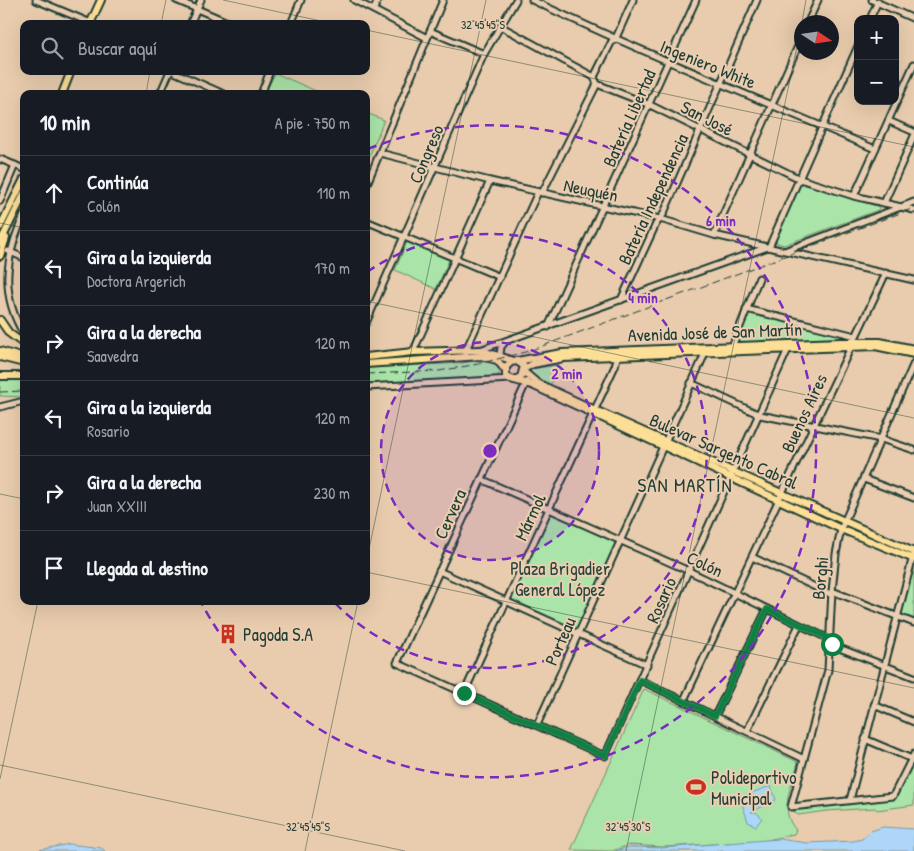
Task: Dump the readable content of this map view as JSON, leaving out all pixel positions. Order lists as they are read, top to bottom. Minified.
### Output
{"streets":{"main road":["Avenida José de San Martín","Bulevar Sargento Cabral"],"street":["Ingeniero White","Batería Libertad","San José","Congreso","Neuquén","Batería Independencia","Buenos Aires","Cervera","Mármol","Colón","Borghi","Rosario","Porteau"]},"crossings":[["Ingeniero White","Batería Libertad"],["Ingeniero White","Batería Independencia"],["Batería Libertad","San José"],["Batería Libertad","Neuquén"],["San José","Batería Independencia"],["Congreso","Neuquén"],["Neuquén","Batería Independencia"],["Neuquén","Buenos Aires"],["Avenida José de San Martín","Buenos Aires"],["Avenida José de San Martín","Bulevar Sargento Cabral"],["Avenida José de San Martín","Cervera"],["Avenida José de San Martín","Mármol"],["Avenida José de San Martín","Rosario"],["Avenida José de San Martín","Porteau"],["Buenos Aires","Bulevar Sargento Cabral"],["Buenos Aires","Colón"],["Bulevar Sargento Cabral","Cervera"],["Bulevar Sargento Cabral","Mármol"],["Bulevar Sargento Cabral","Borghi"],["Bulevar Sargento Cabral","Rosario"],["Bulevar Sargento Cabral","Porteau"],["Cervera","Mármol"],["Cervera","Colón"],["Mármol","Colón"],["Colón","Borghi"],["Colón","Rosario"],["Colón","Porteau"],["Rosario","Porteau"]],"districts":["SAN MARTÍN"],"parks":["Plaza Brigadier General López"],"places":{"building":["Pagoda S.A"],"sports":["Polideportivo Municipal"]},"north":"right","page":{"map_buttons":["+","−"],"search":"Buscar aquí","heading":["10 min","A pie · 750 m"],"list":[["Continúa","Colón","110 m"],["Gira a la izquierda","Doctora Argerich","170 m"],["Gira a la derecha","Saavedra","120 m"],["Gira a la izquierda","Rosario","120 m"],["Gira a la derecha","Juan XXIII","230 m"],"Llegada al destino"]},"coordinates":["32°45'45\"S","32°45'30\"S"],"rings":["6 min","4 min","2 min"]}
